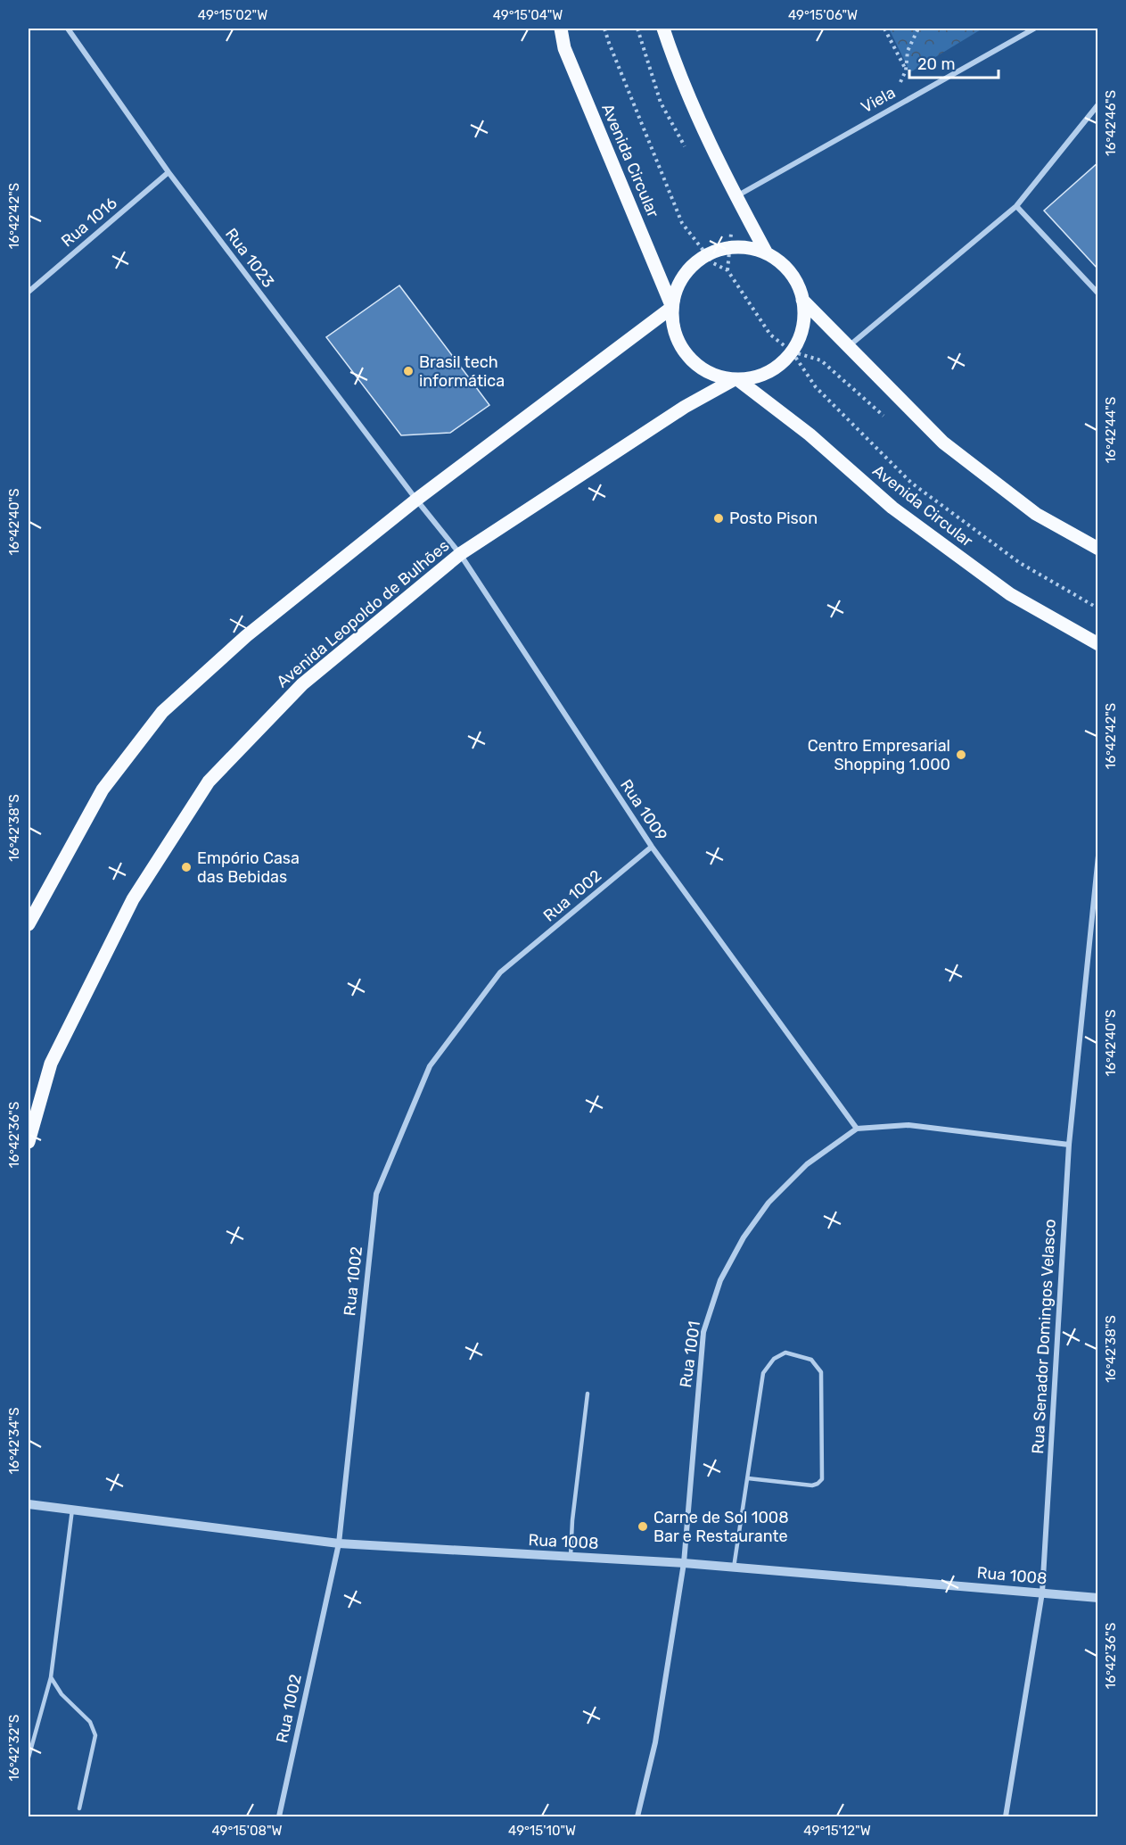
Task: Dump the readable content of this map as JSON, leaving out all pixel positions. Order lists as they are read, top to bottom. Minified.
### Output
{"streets":{"main road":["Avenida Circular","Avenida Leopoldo de Bulhões"],"street":["Viela","Rua 1016","Rua 1023","Rua 1009","Rua 1002","Rua Senador Domingos Velasco","Rua 1001","Rua 1008"]},"crossings":[["Avenida Circular","Avenida Leopoldo de Bulhões"],["Rua 1016","Rua 1023"],["Rua 1023","Rua 1009"],["Avenida Leopoldo de Bulhões","Rua 1009"],["Rua 1009","Rua 1002"],["Rua 1009","Rua 1001"],["Rua 1002","Rua 1008"],["Rua Senador Domingos Velasco","Rua 1008"],["Rua 1001","Rua 1008"]],"places":["Brasil tech informática","Posto Pison","Centro Empresarial Shopping 1.000","Empório Casa das Bebidas","Carne de Sol 1008 Bar e Restaurante"],"scale_bar":"20 m","coordinates":["49°15'02\"W","49°15'04\"W","49°15'06\"W","16°42'46\"S","16°42'42\"S","16°42'44\"S","16°42'40\"S","16°42'38\"S","16°42'36\"S","16°42'34\"S","16°42'32\"S","49°15'08\"W","49°15'10\"W","49°15'12\"W"]}
